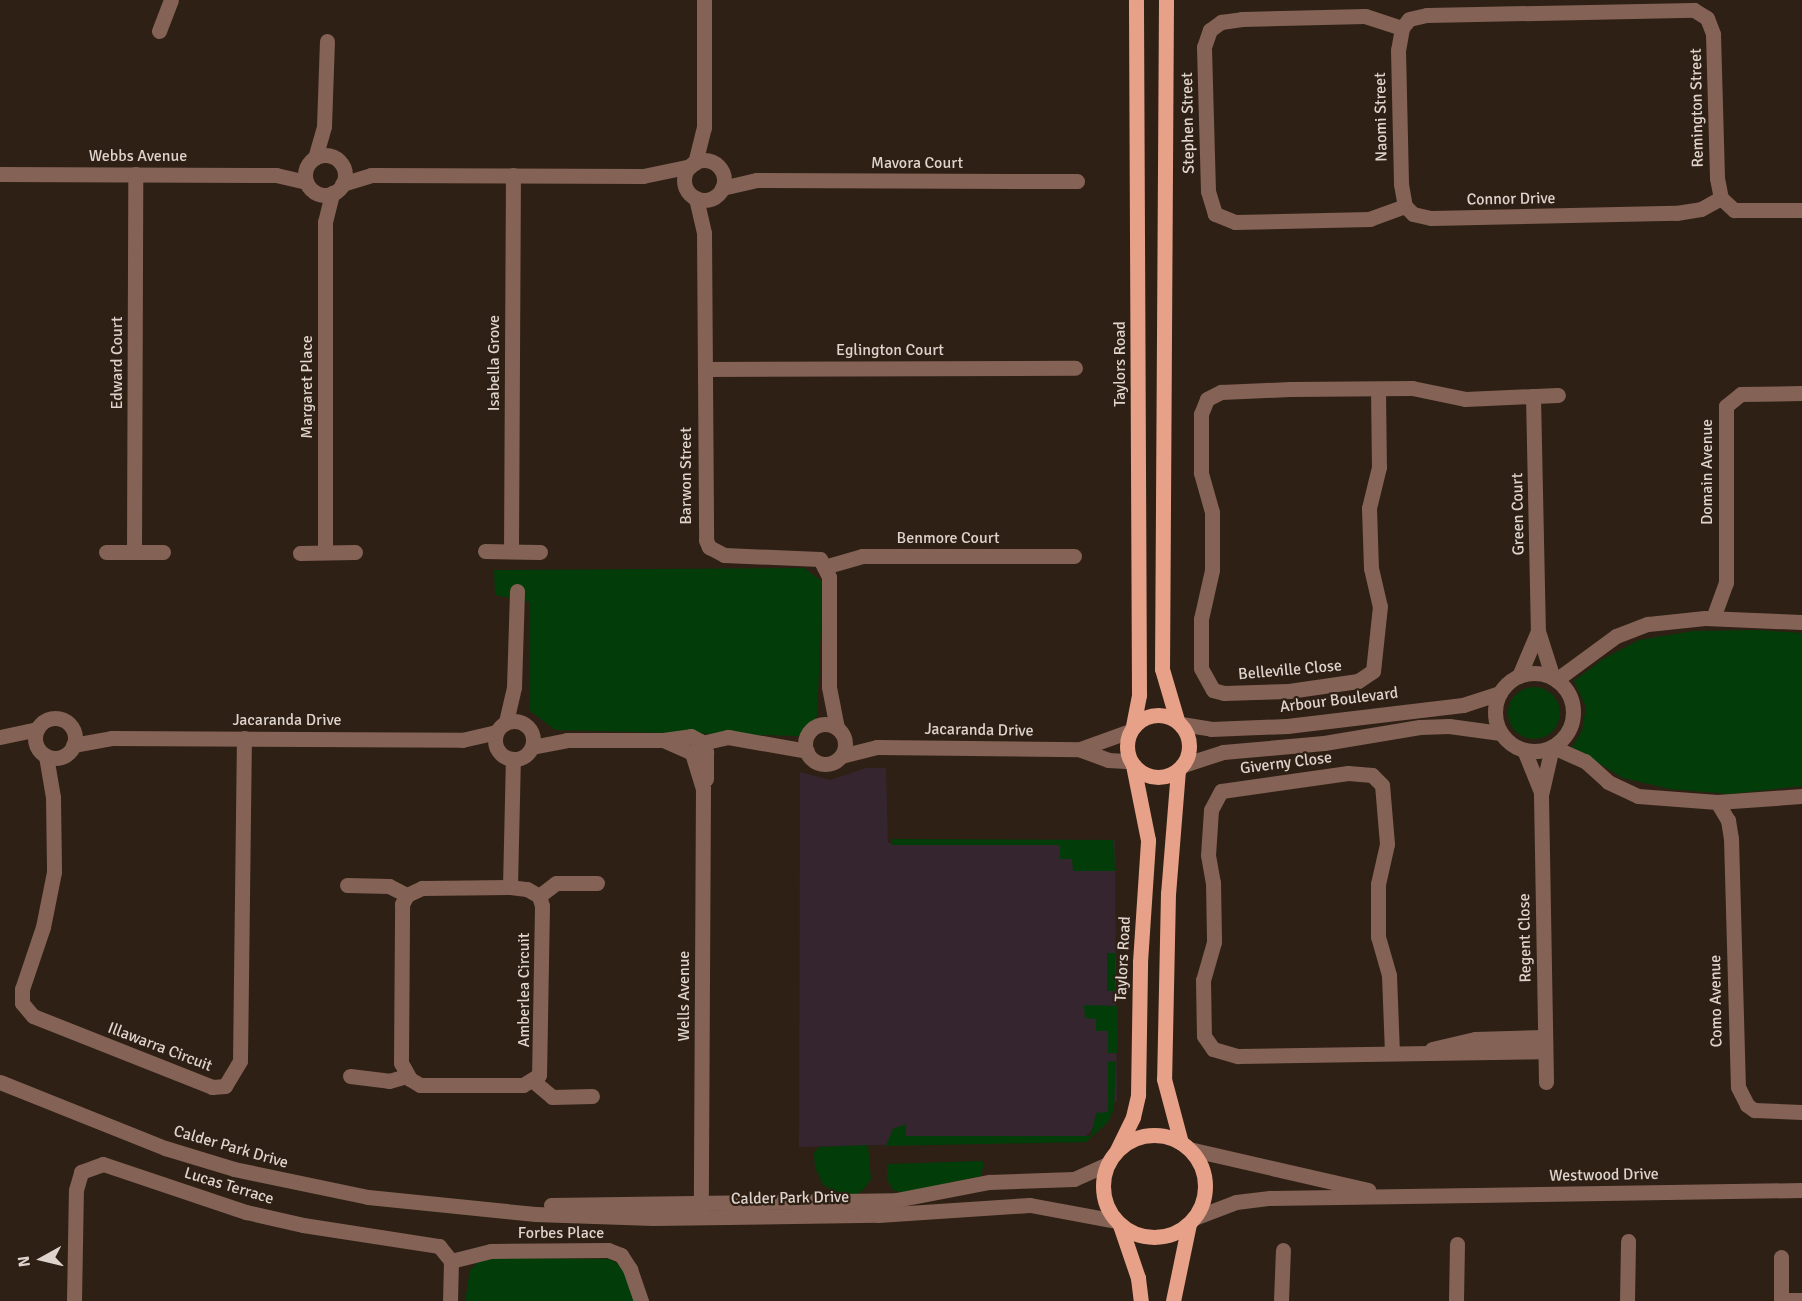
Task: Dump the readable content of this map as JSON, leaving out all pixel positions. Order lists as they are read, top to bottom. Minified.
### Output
{"streets":{"main road":["Taylors Road"],"street":["Remington Street","Naomi Street","Stephen Street","Webbs Avenue","Mavora Court","Connor Drive","Eglington Court","Edward Court","Isabella Grove","Margaret Place","Domain Avenue","Barwon Street","Green Court","Benmore Court","Belleville Close","Arbour Boulevard","Jacaranda Drive","Giverny Close","Regent Close","Amberlea Circuit","Wells Avenue","Como Avenue","Illawarra Circuit","Calder Park Drive","Westwood Drive","Lucas Terrace","Forbes Place"]},"crossings":[["Remington Street","Connor Drive"],["Naomi Street","Stephen Street"],["Naomi Street","Connor Drive"],["Stephen Street","Connor Drive"],["Webbs Avenue","Edward Court"],["Webbs Avenue","Margaret Place"],["Mavora Court","Barwon Street"],["Eglington Court","Barwon Street"],["Taylors Road","Arbour Boulevard"],["Taylors Road","Jacaranda Drive"],["Taylors Road","Calder Park Drive"],["Taylors Road","Westwood Drive"],["Barwon Street","Benmore Court"],["Green Court","Belleville Close"],["Green Court","Arbour Boulevard"],["Green Court","Regent Close"],["Arbour Boulevard","Jacaranda Drive"],["Arbour Boulevard","Regent Close"],["Jacaranda Drive","Illawarra Circuit"],["Giverny Close","Regent Close"],["Wells Avenue","Calder Park Drive"],["Calder Park Drive","Westwood Drive"],["Lucas Terrace","Forbes Place"]],"north":"left"}
